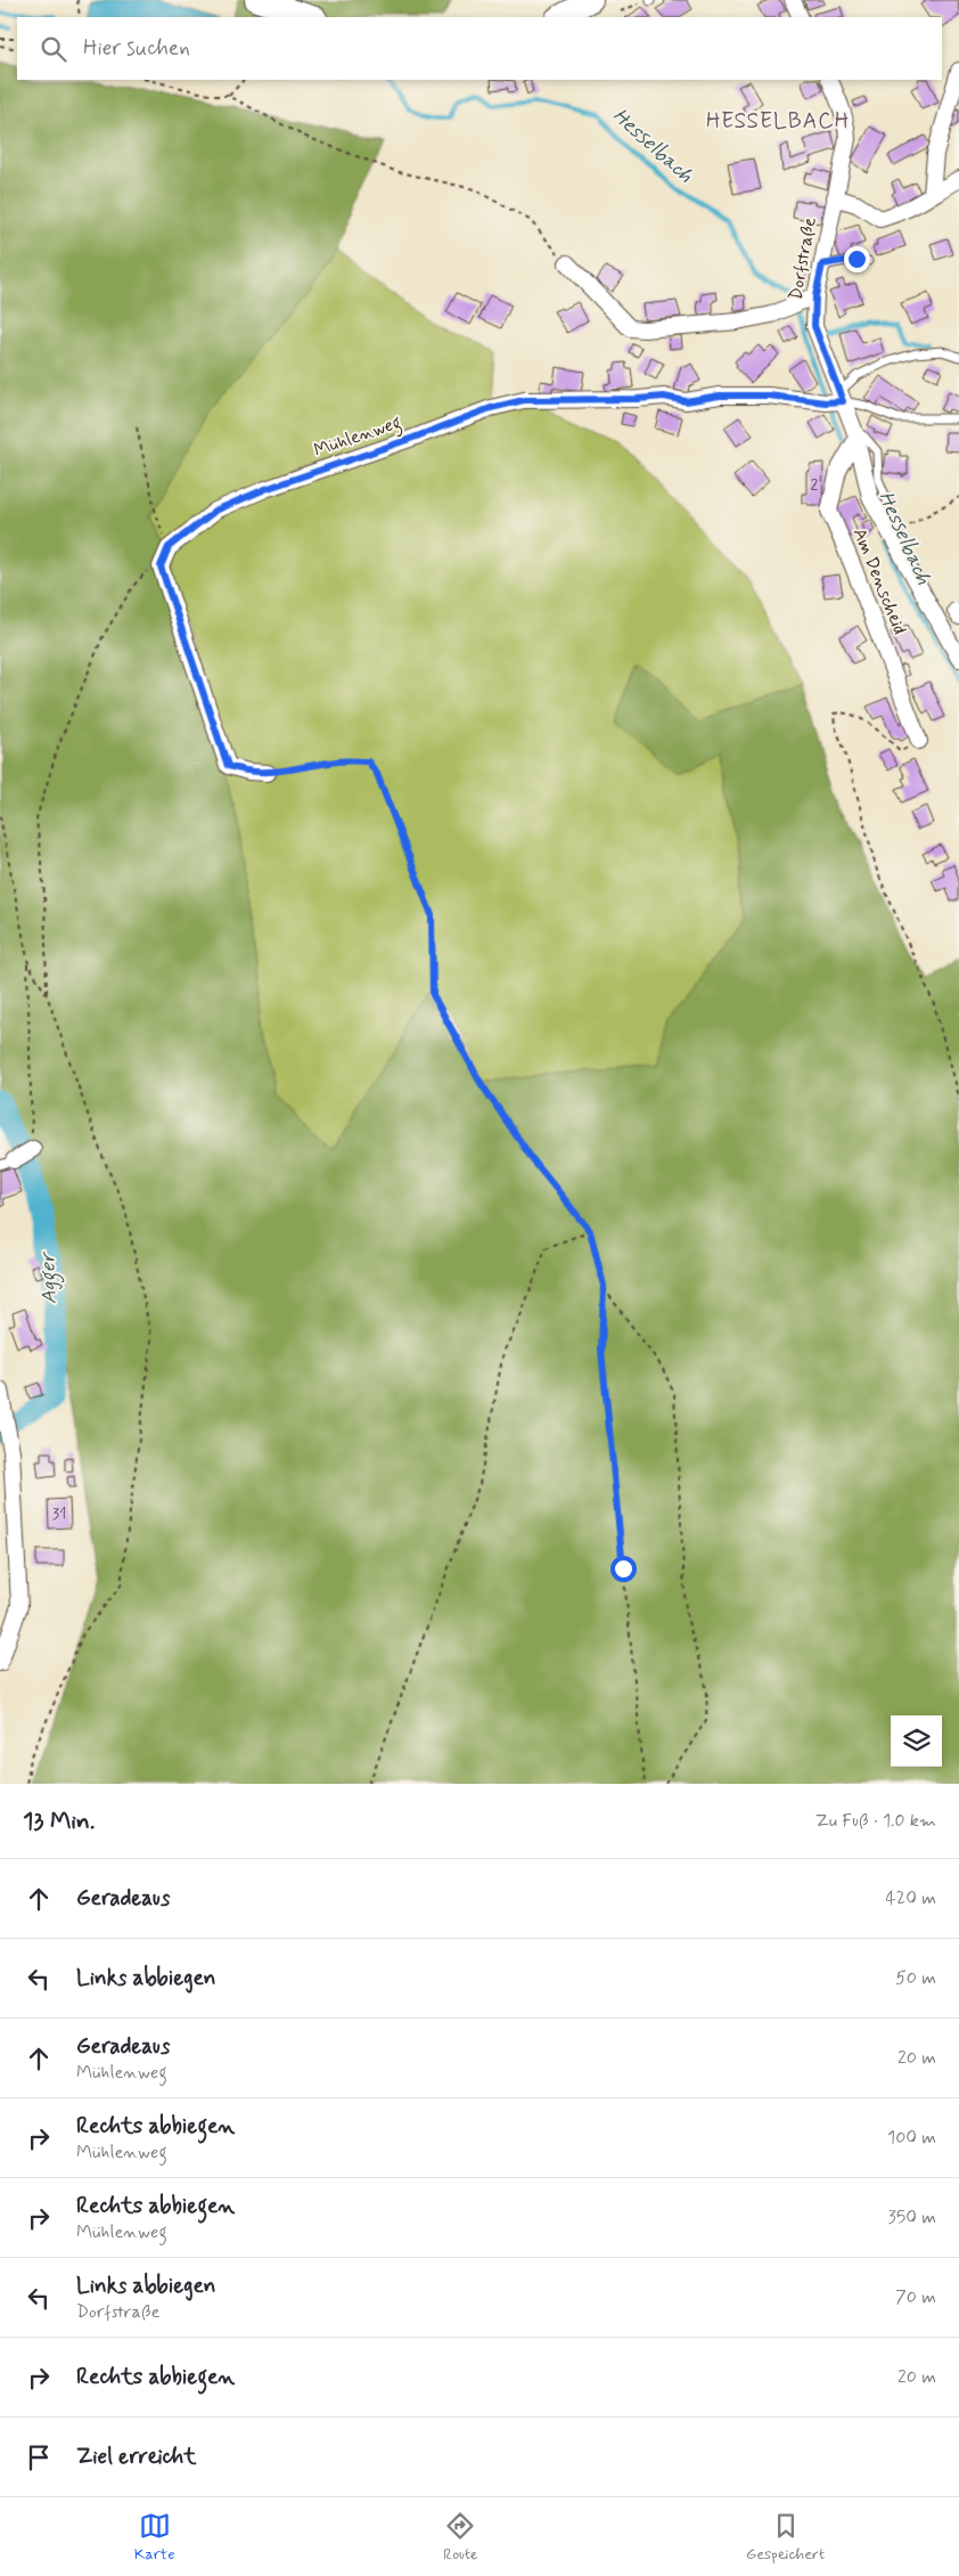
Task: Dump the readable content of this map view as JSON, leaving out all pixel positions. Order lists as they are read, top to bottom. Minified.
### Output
{"streets":{"street":["Dorfstraße","Mühlenweg","Am Denscheid"]},"crossings":[["Dorfstraße","Mühlenweg"],["Dorfstraße","Am Denscheid"]],"districts":["HESSELBACH"],"water":["Hesselbach","Agger"],"house_numbers":["2","31"],"page":{"search":"Hier suchen","heading":["13 Min.","Zu Fuß · 1.0 km"],"list":[["Geradeaus","420 m"],["Links abbiegen","50 m"],["Geradeaus","Mühlenweg","20 m"],["Rechts abbiegen","Mühlenweg","100 m"],["Rechts abbiegen","Mühlenweg","350 m"],["Links abbiegen","Dorfstraße","70 m"],["Rechts abbiegen","20 m"],"Ziel erreicht"],"nav":["Karte","Route","Gespeichert"]}}
